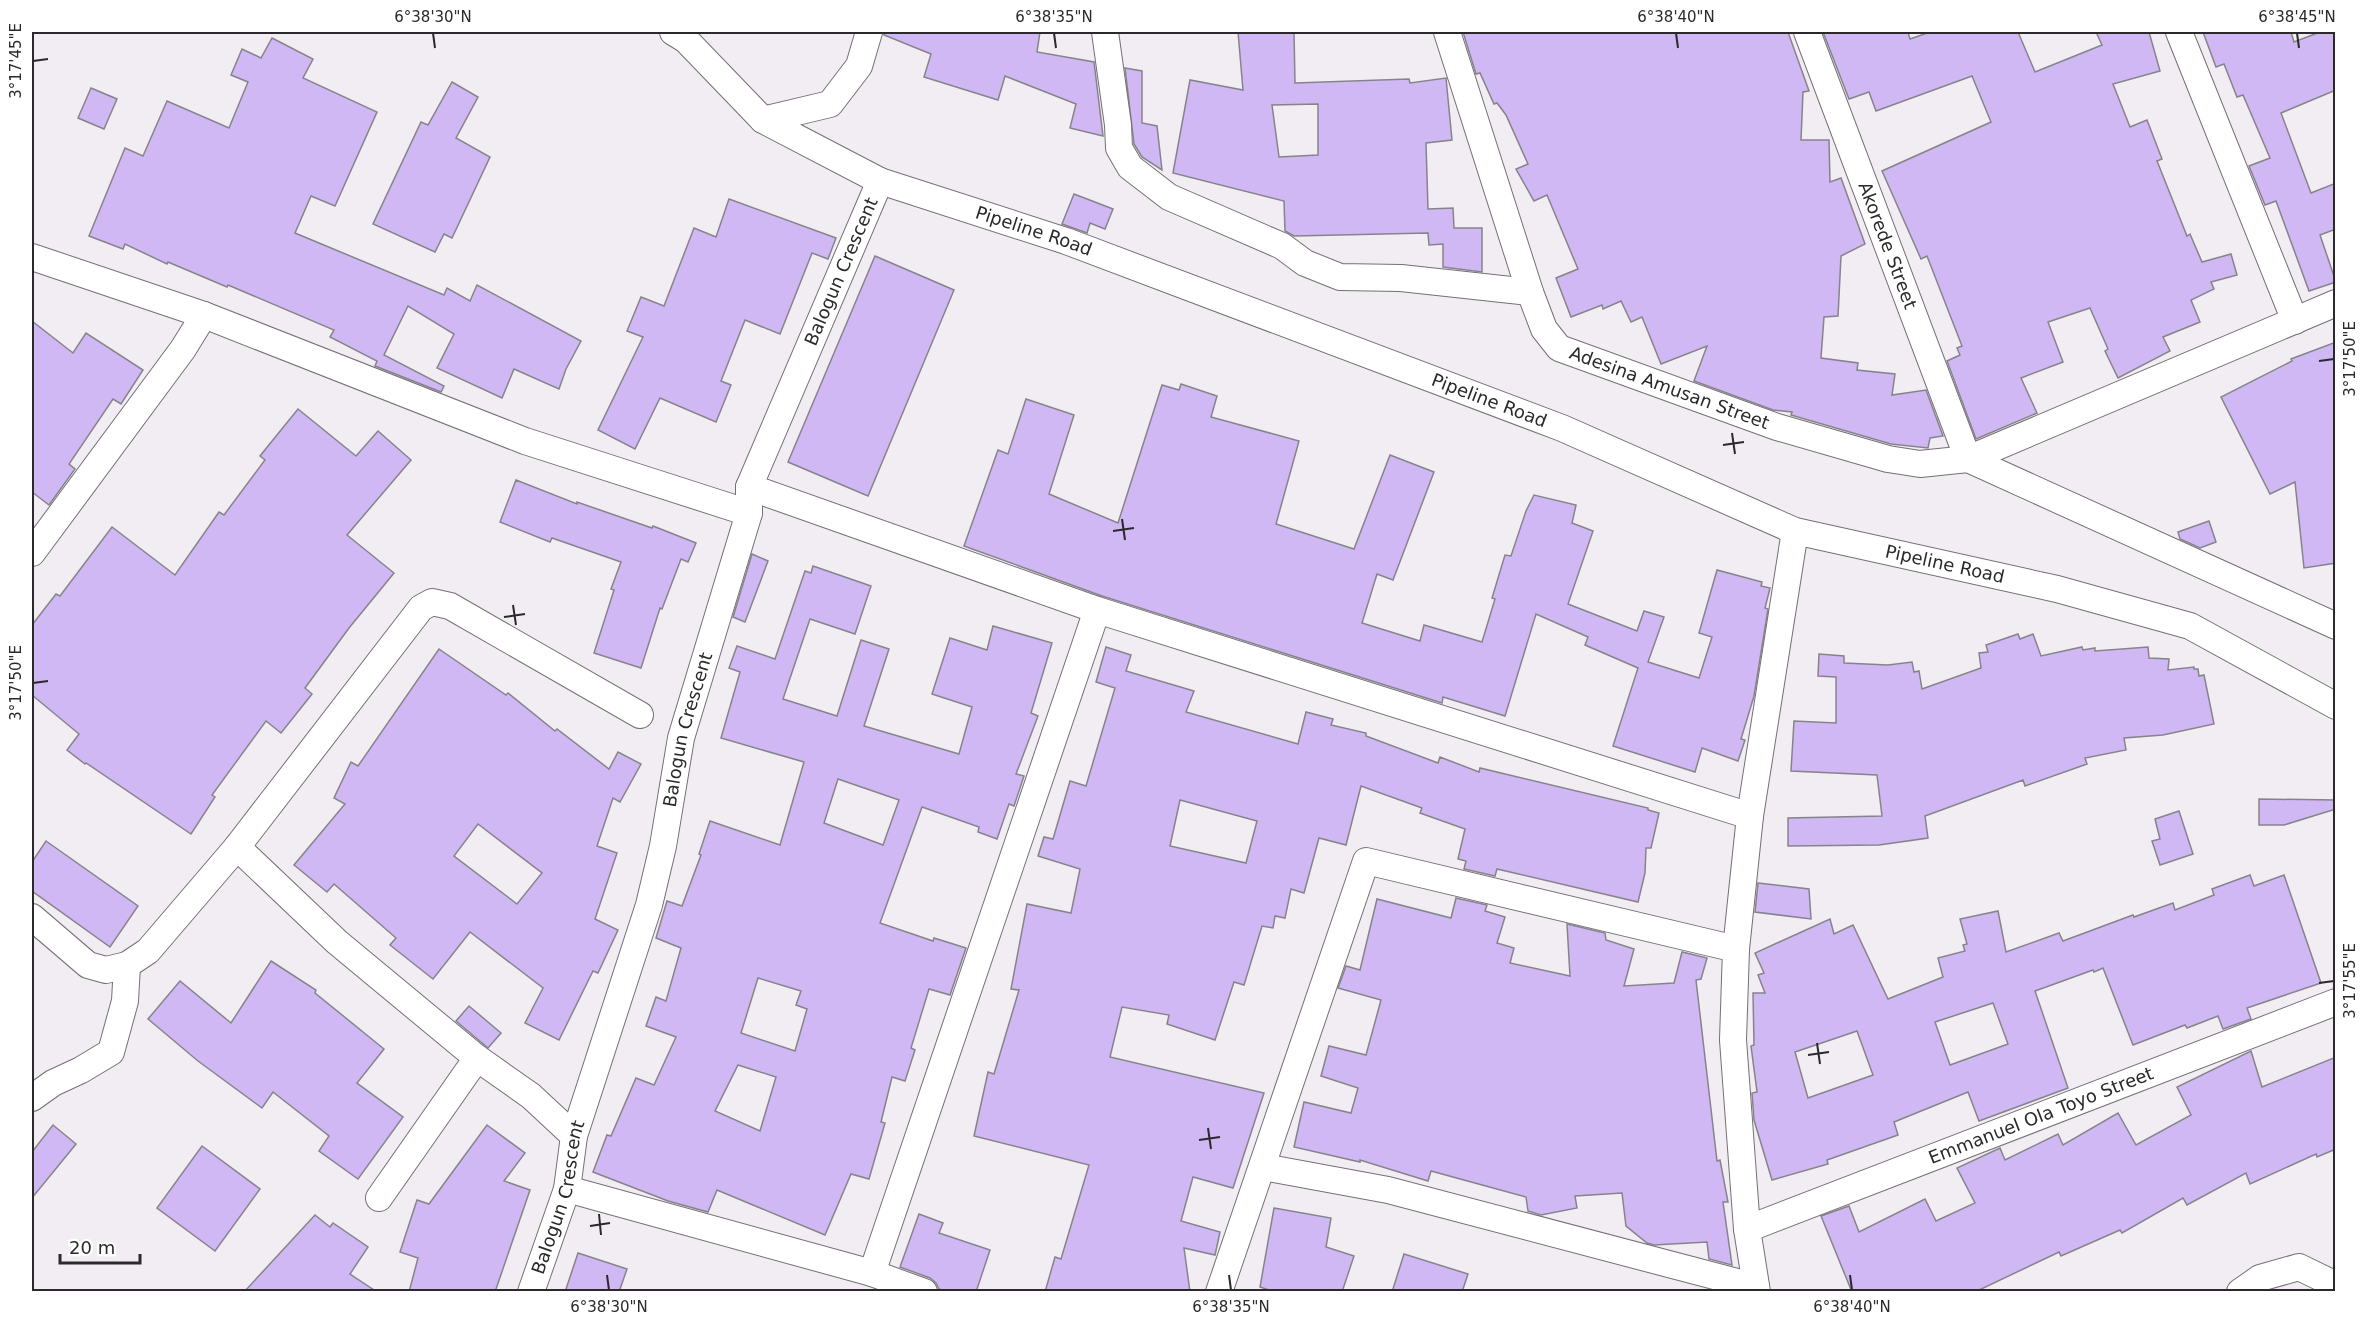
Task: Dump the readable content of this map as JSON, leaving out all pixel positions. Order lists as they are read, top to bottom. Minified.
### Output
{"streets":{"street":["Pipeline Road","Akorede Street","Balogun Crescent","Adesina Amusan Street","Emmanuel Ola Toyo Street"]},"crossings":[["Pipeline Road","Balogun Crescent"],["Akorede Street","Adesina Amusan Street"]],"scale_bar":"20 m","coordinates":["6°38'30\"N","6°38'35\"N","6°38'40\"N","6°38'45\"N","3°17'45\"E","3°17'50\"E","3°17'55\"E"]}
